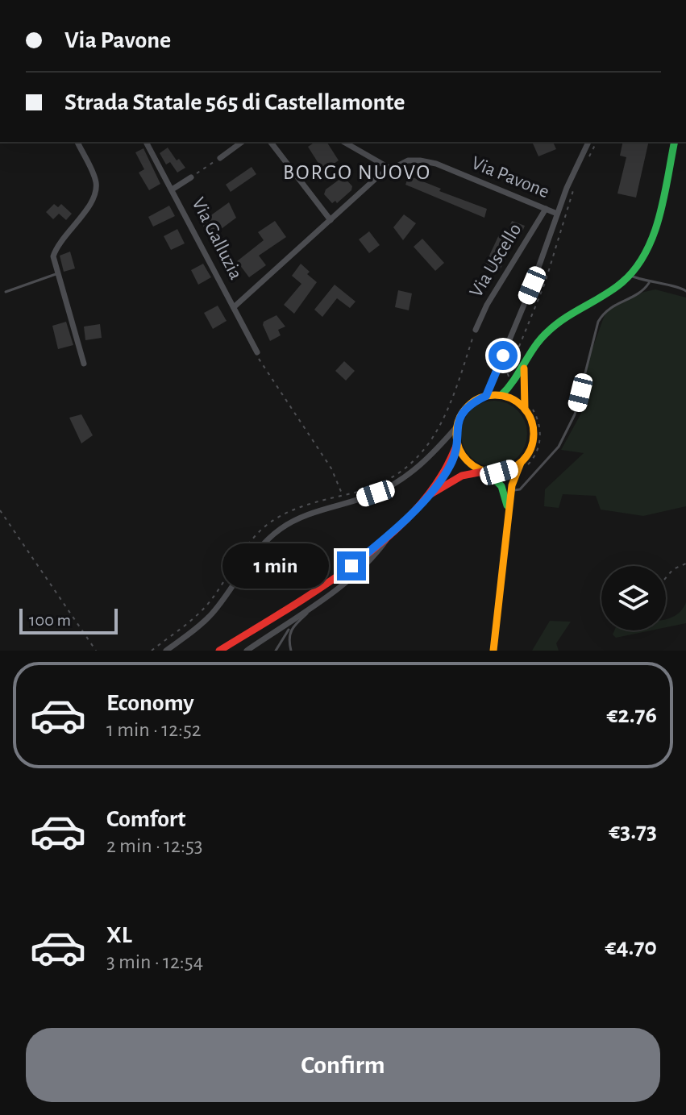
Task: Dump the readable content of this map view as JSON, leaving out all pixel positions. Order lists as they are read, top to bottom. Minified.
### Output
{"streets":{"street":["Via Pavone","Via Galluzia","Via Uscello"]},"crossings":[["Via Pavone","Via Galluzia"],["Via Pavone","Via Uscello"]],"districts":["BORGO NUOVO"],"scale_bar":"100 m","page":{"banner":["Via Pavone","Strada Statale 565 di Castellamonte"],"bubble":"1 min","scale":"100 m","list":[{"name":"Economy","note":"1 min · 12:52","value":"€2.76"},{"name":"Comfort","note":"2 min · 12:53","value":"€3.73"},{"name":"XL","note":"3 min · 12:54","value":"€4.70"}],"buttons":"Confirm"}}
